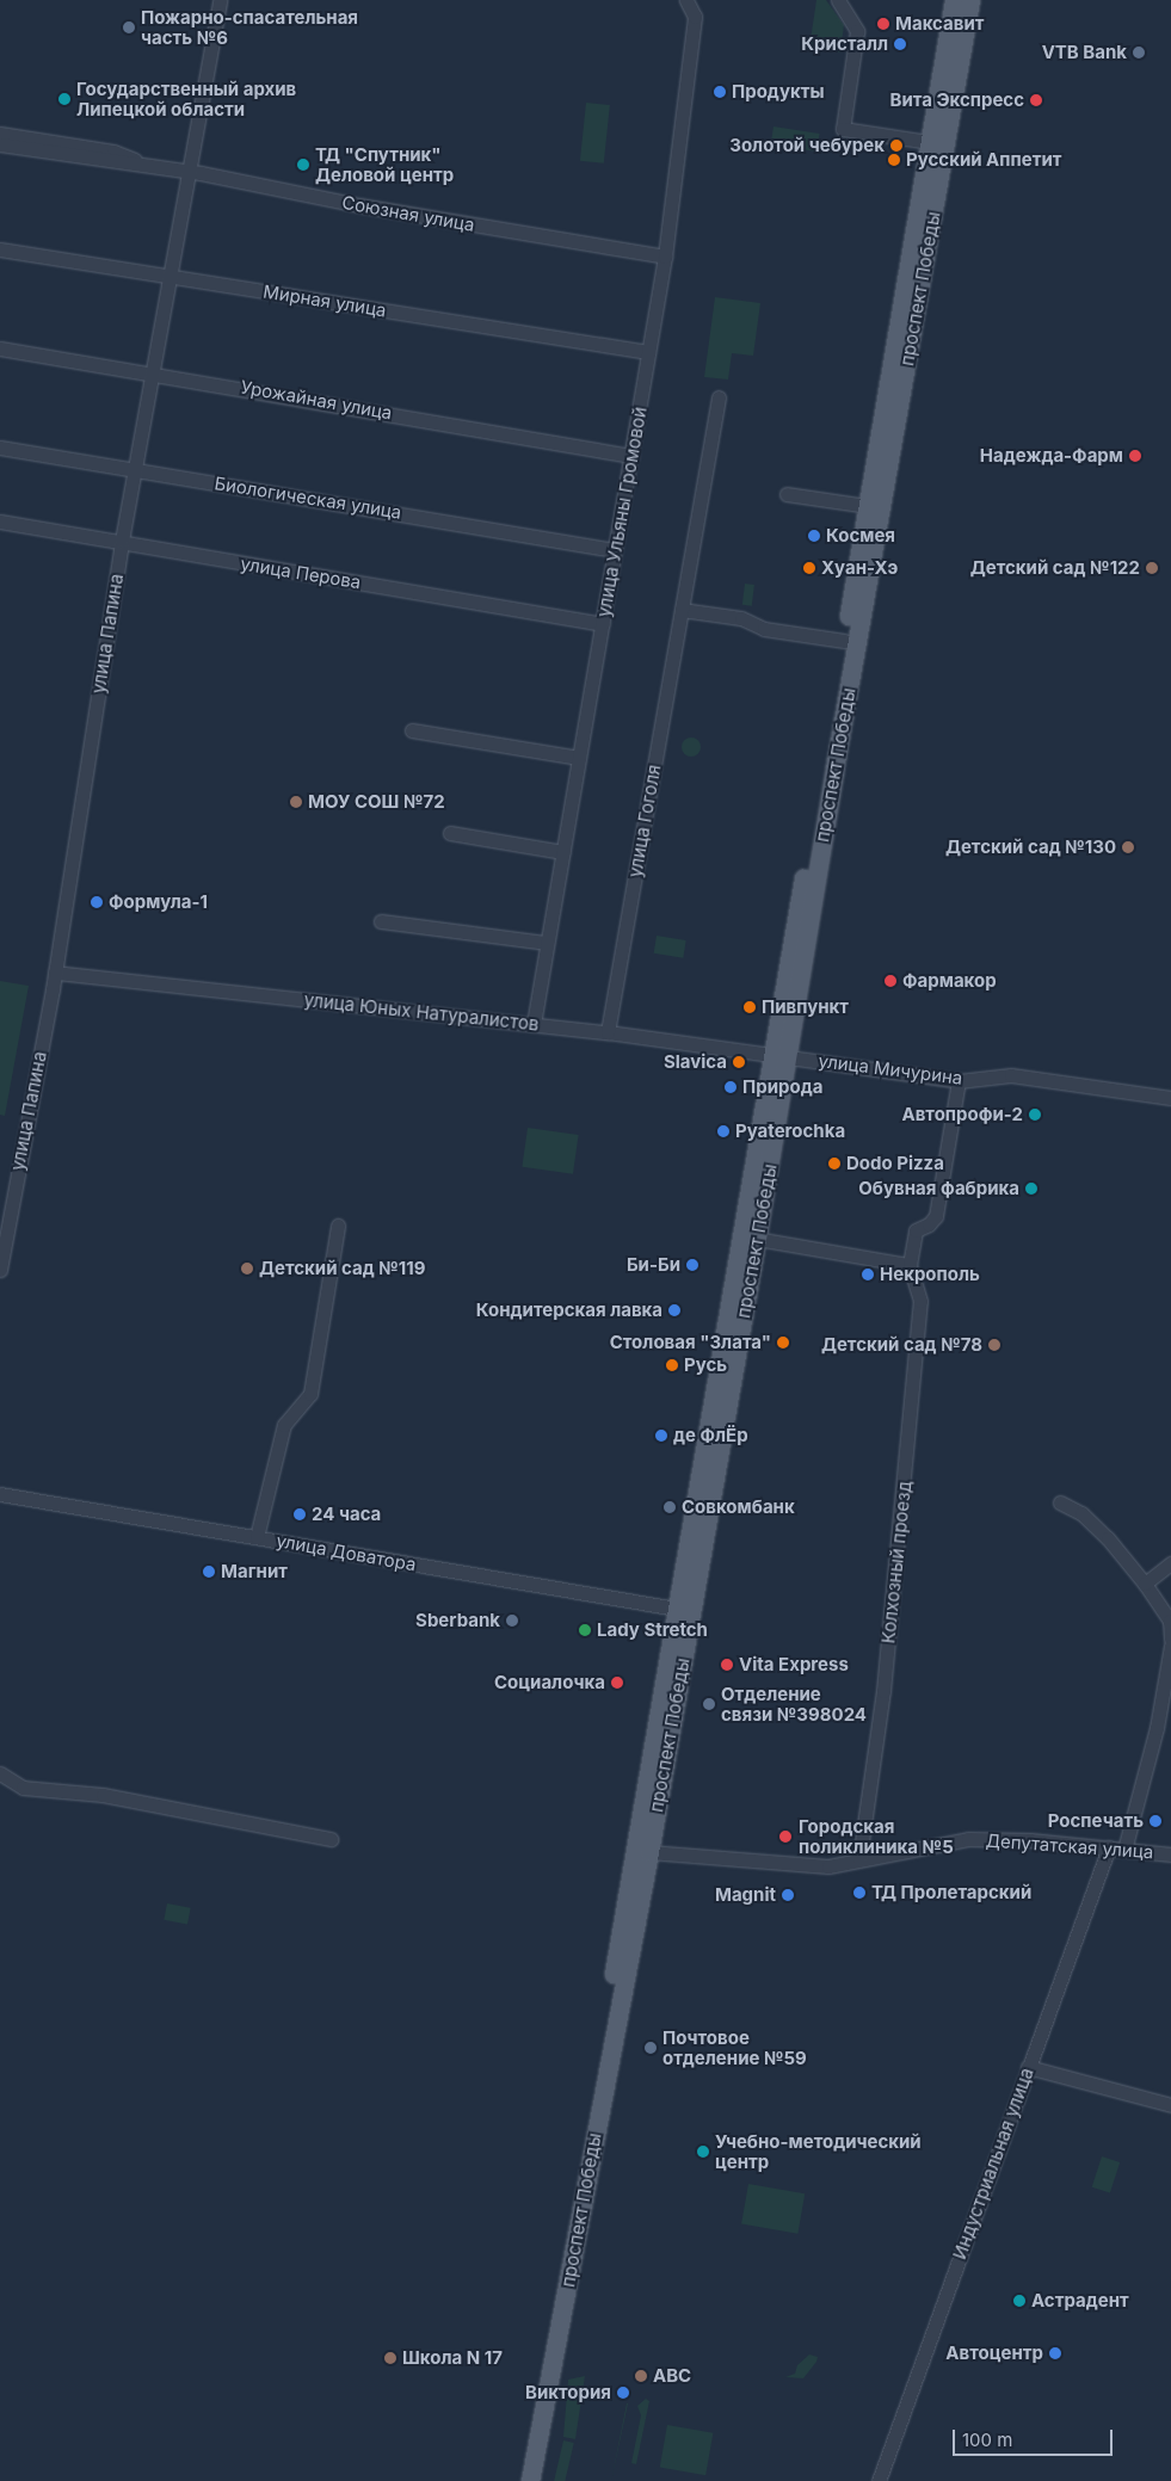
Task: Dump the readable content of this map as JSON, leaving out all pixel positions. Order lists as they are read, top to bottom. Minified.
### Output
{"streets":{"main road":["проспект Победы"],"street":["Союзная улица","Мирная улица","Урожайная улица","Биологическая улица","улица Ульяны Громовой","улица Перова","улица Папина","улица Гоголя","улица Юных Натуралистов","улица Мичурина","улица Доватора","Колхозный проезд","Депутатская улица","Индустриальная улица"]},"crossings":[["Союзная улица","улица Ульяны Громовой"],["Союзная улица","улица Папина"],["проспект Победы","улица Юных Натуралистов"],["проспект Победы","улица Мичурина"],["проспект Победы","улица Доватора"],["проспект Победы","Депутатская улица"],["Мирная улица","улица Ульяны Громовой"],["Мирная улица","улица Папина"],["Урожайная улица","улица Ульяны Громовой"],["Урожайная улица","улица Папина"],["Биологическая улица","улица Ульяны Громовой"],["Биологическая улица","улица Папина"],["улица Ульяны Громовой","улица Перова"],["улица Ульяны Громовой","улица Юных Натуралистов"],["улица Перова","улица Папина"],["улица Папина","улица Юных Натуралистов"],["улица Гоголя","улица Юных Натуралистов"],["улица Юных Натуралистов","улица Мичурина"],["улица Мичурина","Колхозный проезд"],["Колхозный проезд","Депутатская улица"],["Депутатская улица","Индустриальная улица"]],"places":["Максавит","Пожарно-спасательная часть №6","Кристалл","VTB Bank","Продукты","Государственный архив Липецкой области","Вита Экспресс","Золотой чебурек","Русский Аппетит","ТД \"Спутник\" Деловой центр","Надежда-Фарм","Космея","Хуан-Хэ","Детский сад №122","МОУ СОШ №72","Детский сад №130","Формула-1","Фармакор","Пивпункт","Slavica","Природа","Автопрофи-2","Pyaterochka","Dodo Pizza","Обувная фабрика","Би-Би","Детский сад №119","Некрополь","Кондитерская лавка","Столовая \"Злата\"","Детский сад №78","Русь","де ФлЁр","Совкомбанк","24 часа","Магнит","Sberbank","Lady Stretch","Vita Express","Социалочка","Отделение связи №398024","Роспечать","Городская поликлиника №5","ТД Пролетарский","Magnit","Почтовое отделение №59","Учебно-методический центр","Астрадент","Автоцентр","Школа N 17","АВС","Виктория"],"scale_bar":"100 m"}
